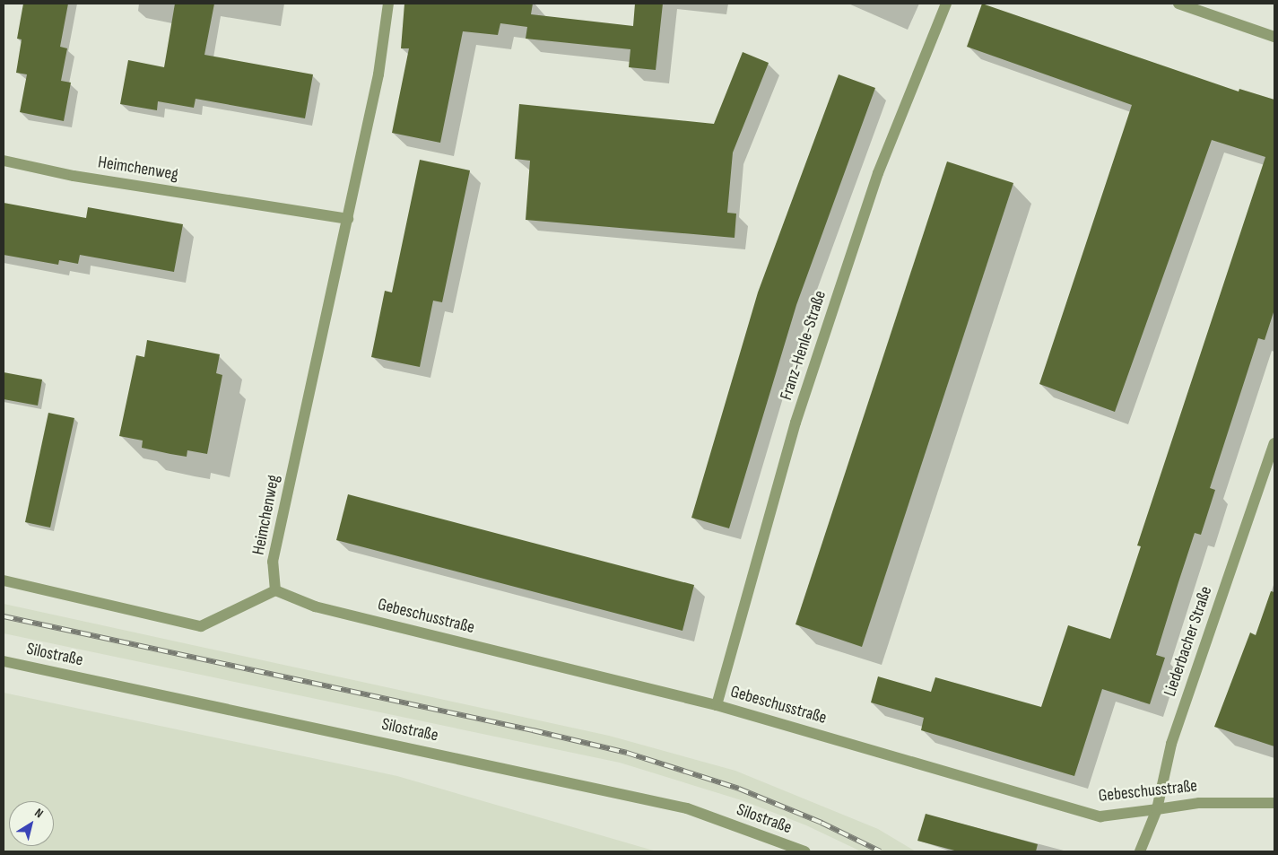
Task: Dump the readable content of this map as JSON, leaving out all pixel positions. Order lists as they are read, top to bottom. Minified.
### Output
{"streets":{"street":["Heimchenweg","Franz-Henle-Straße","Gebeschusstraße","Liederbacher Straße","Silostraße"]},"crossings":[["Heimchenweg","Gebeschusstraße"],["Franz-Henle-Straße","Gebeschusstraße"],["Gebeschusstraße","Liederbacher Straße"]],"north":"top right"}
